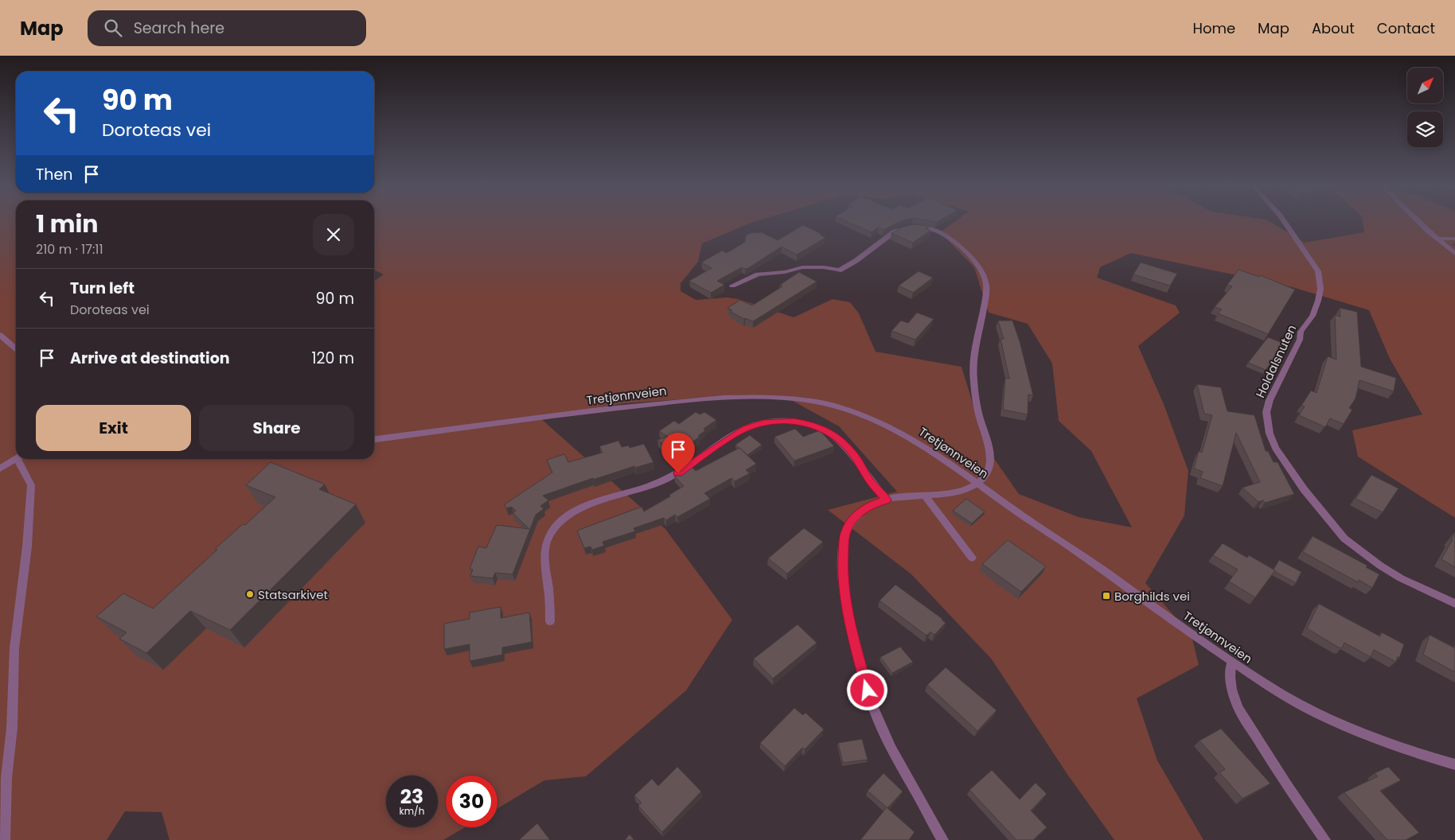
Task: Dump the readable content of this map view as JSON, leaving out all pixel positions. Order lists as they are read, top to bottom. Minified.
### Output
{"streets":{"street":["Holdalsnuten","Tretjønnveien"]},"places":{"other":["Statsarkivet"],"transit":["Borghilds vei"]},"north":"top right","page":{"header":"Map","search":"Search here","nav":["Home","Map","About","Contact"],"turn":["90 m","Doroteas vei"],"then":"Then","heading":["1 min","210 m · 17:11"],"list":[{"name":"Turn left","note":"Doroteas vei","value":"90 m"},{"name":"Arrive at destination","value":"120 m"}],"buttons":["Exit","Share"],"speed":"23 km/h","limit":"30"}}
